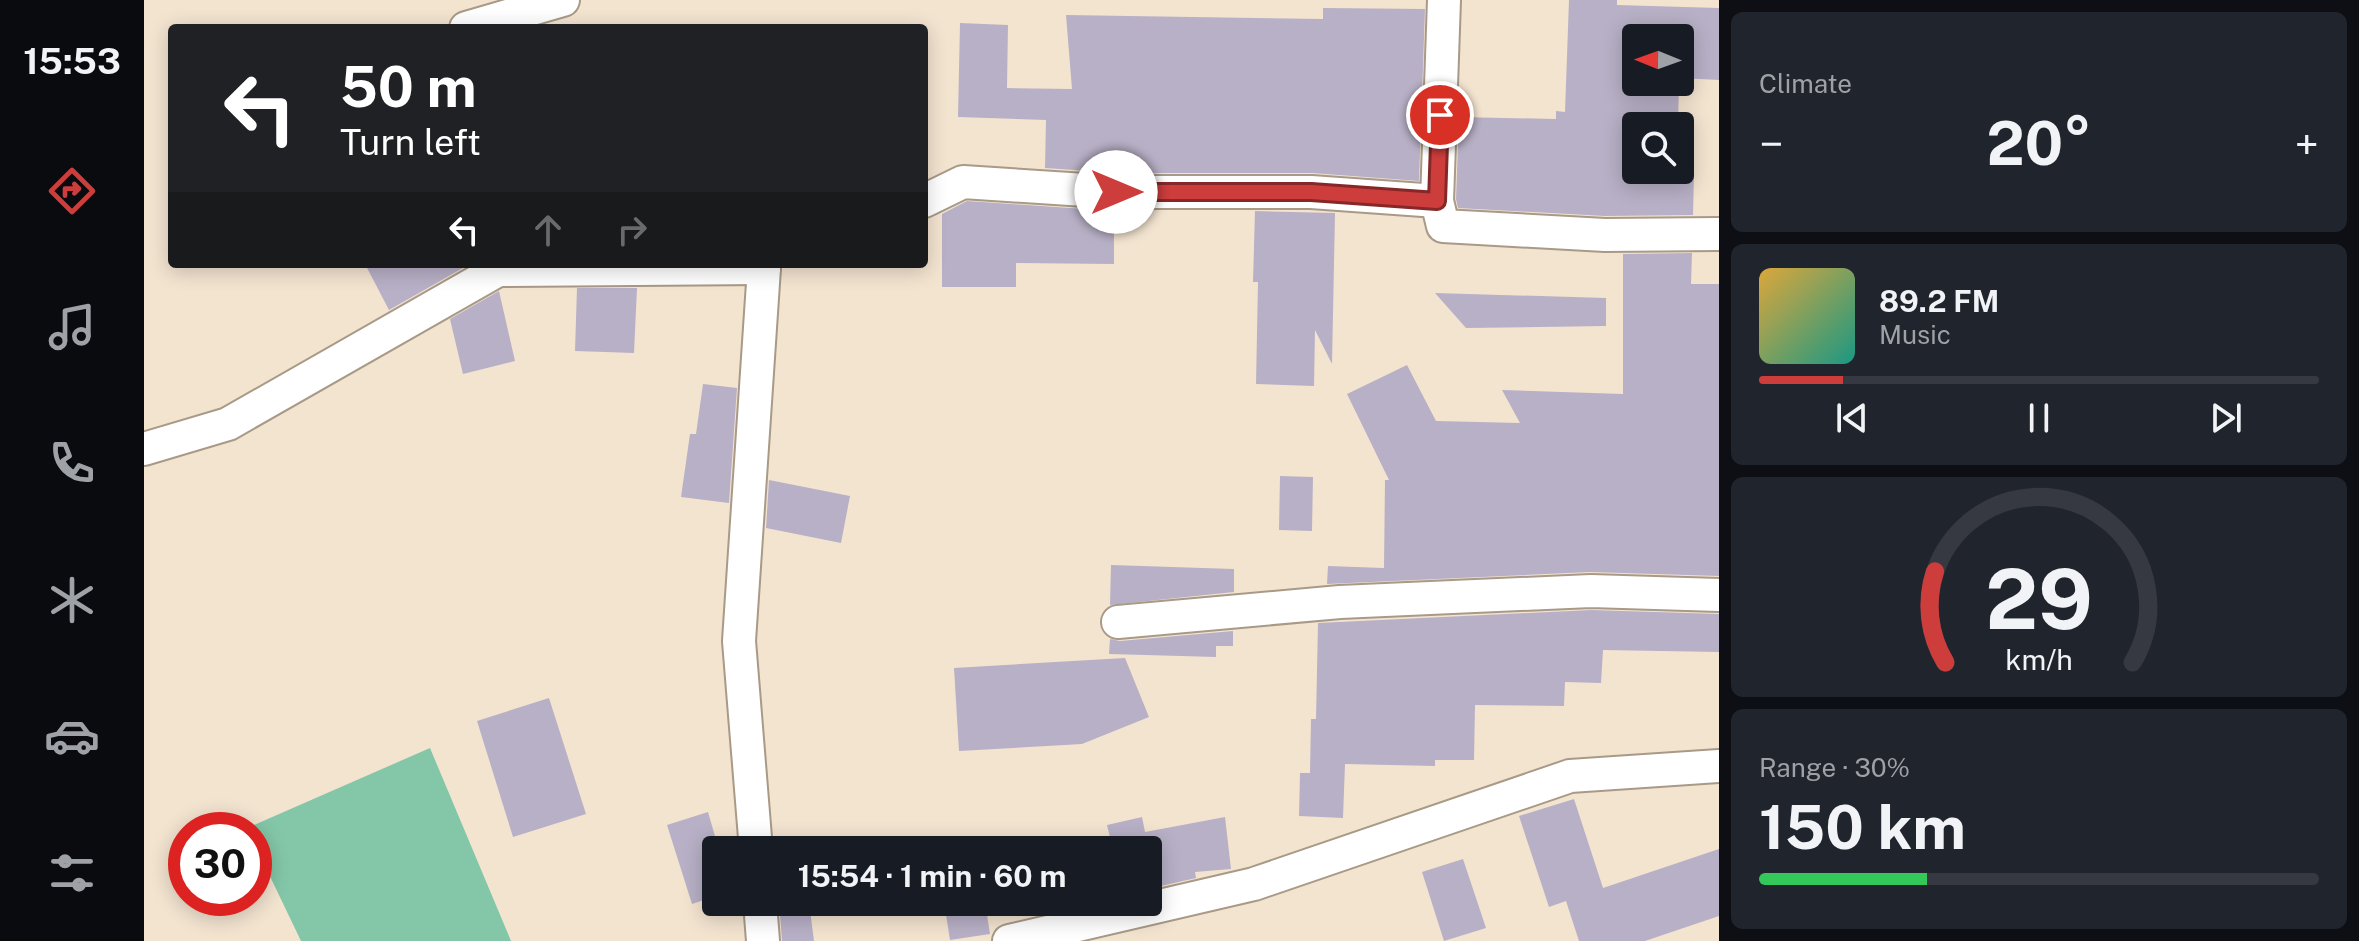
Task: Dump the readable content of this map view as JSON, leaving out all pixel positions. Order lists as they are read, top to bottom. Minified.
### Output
{"north":"left","page":{"tabs":"15:53","tile":["Climate",["Range · 30%","150 km"]],"turn":["50 m","Turn left"],"heat":["−","20°","+"],"song":["89.2 FM","Music"],"limit":"30","trip":"15:54 · 1 min · 60 m","gauge":["29","km/h"]}}
